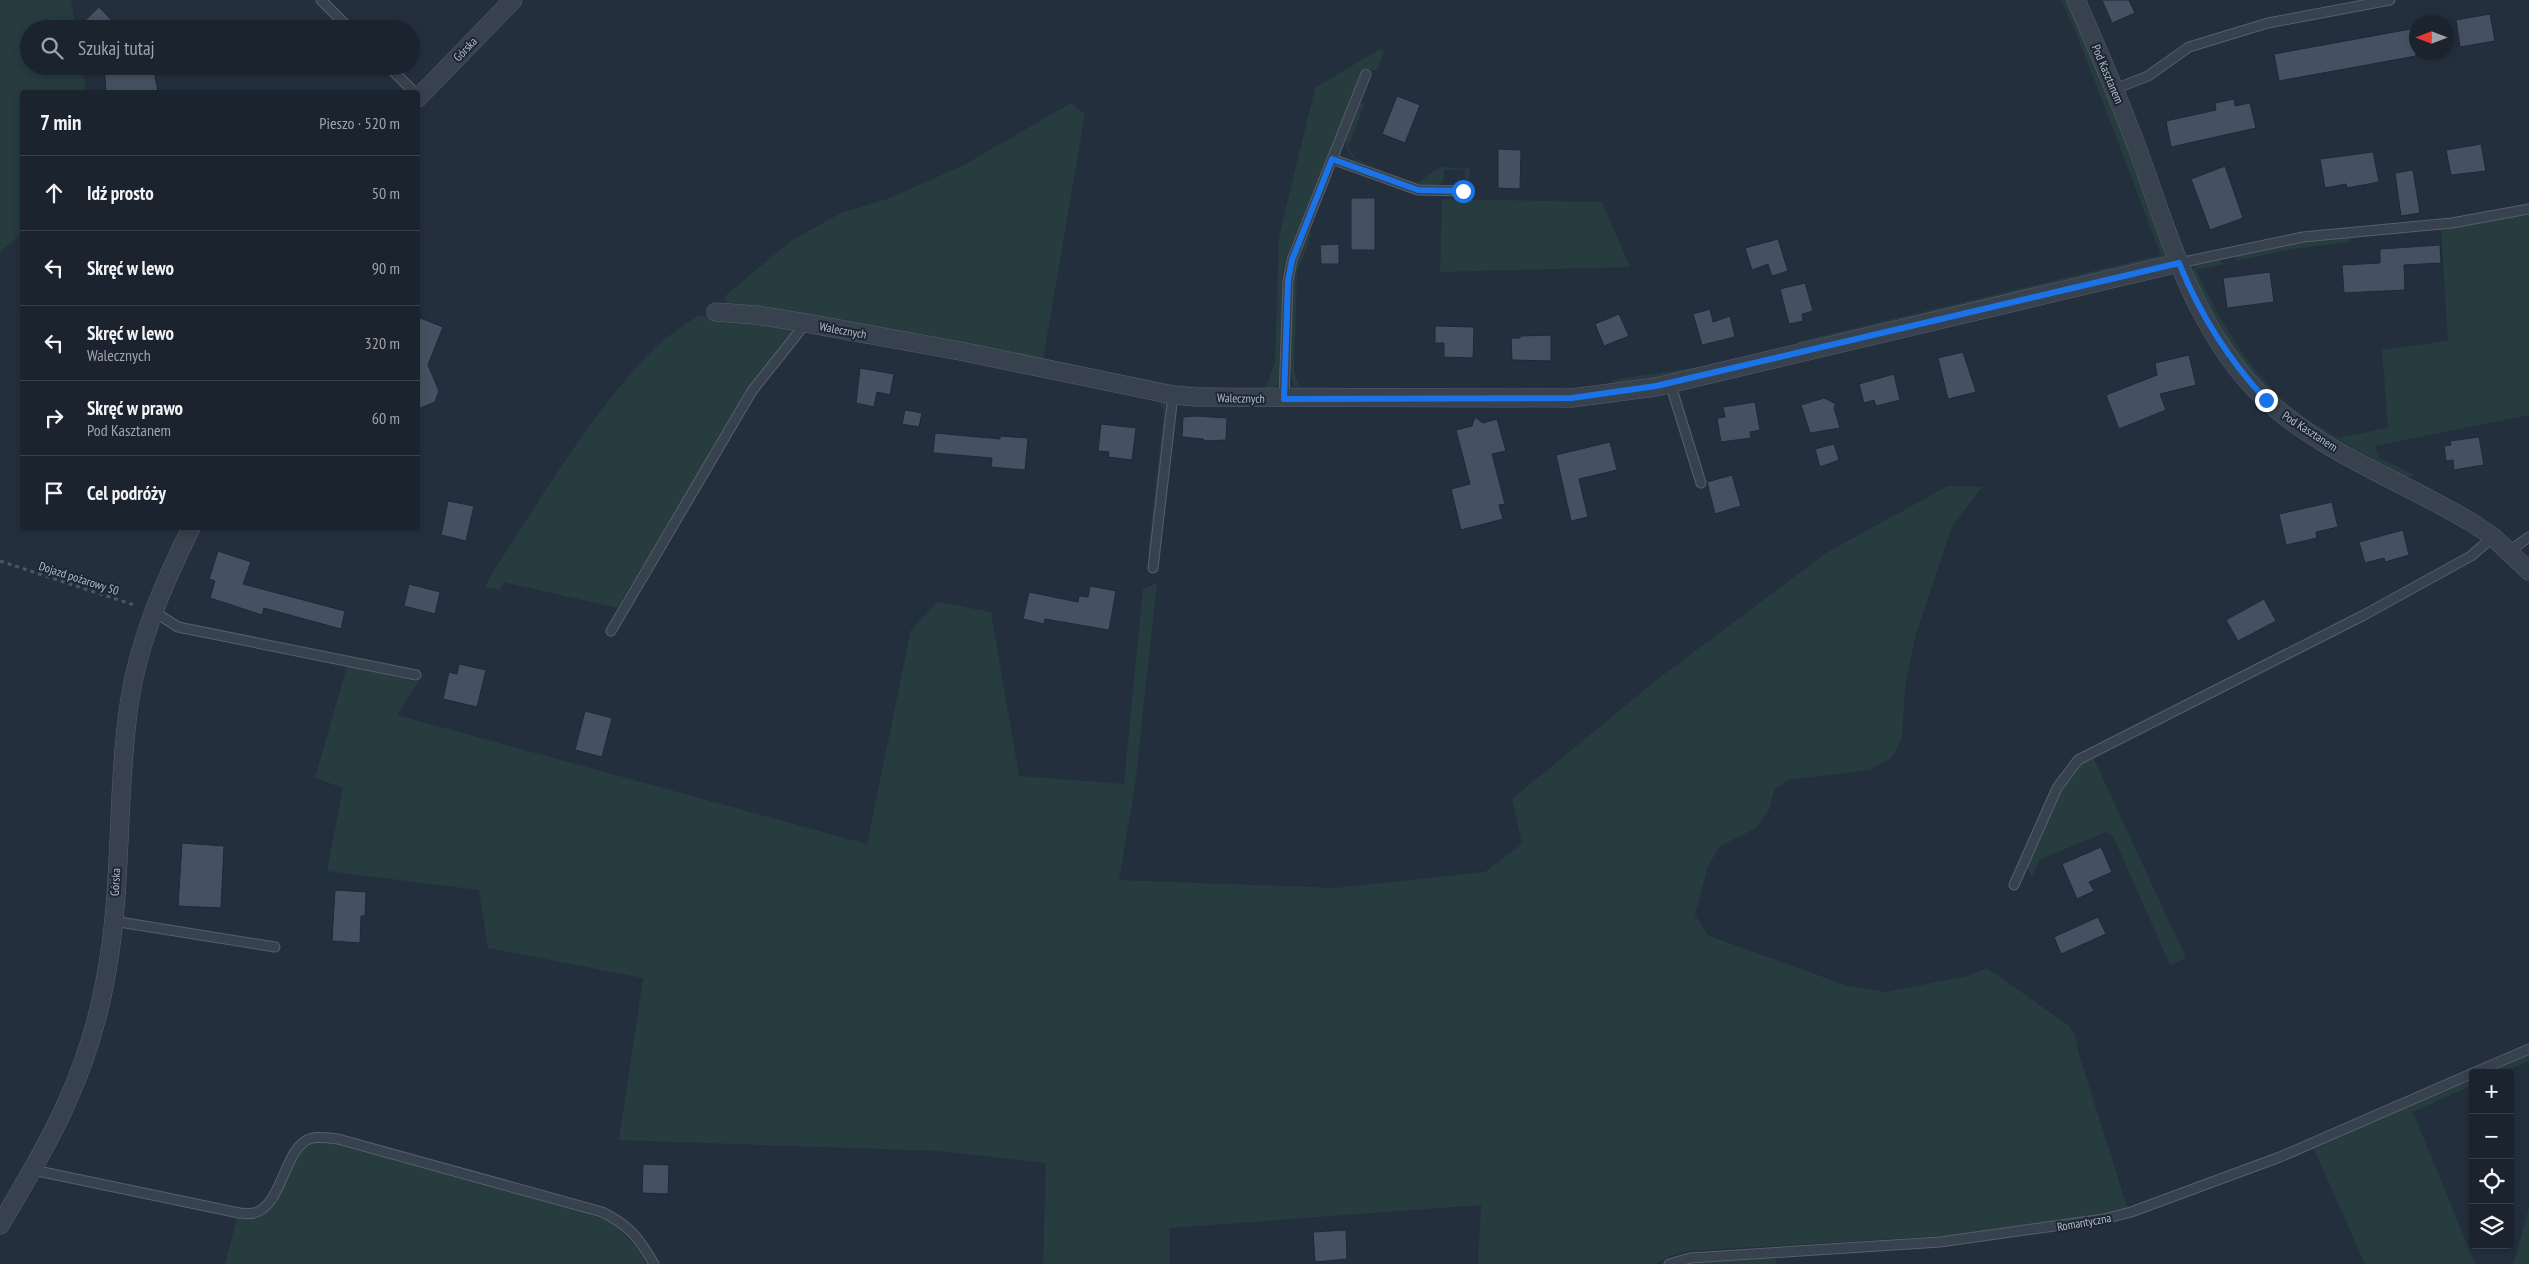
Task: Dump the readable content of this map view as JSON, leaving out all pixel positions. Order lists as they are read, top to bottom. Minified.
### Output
{"streets":{"street":["Górska","Pod Kasztanem","Walecznych"],"lane":["Romantyczna"],"path":["Dojazd pożarowy 50"]},"crossings":[["Górska","Dojazd pożarowy 50"],["Pod Kasztanem","Walecznych"]],"north":"left","page":{"search":"Szukaj tutaj","heading":["7 min","Pieszo · 520 m"],"list":[["Idź prosto","50 m"],["Skręć w lewo","90 m"],["Skręć w lewo","Walecznych","320 m"],["Skręć w prawo","Pod Kasztanem","60 m"],"Cel podróży"],"map_buttons":["+","−"]}}
